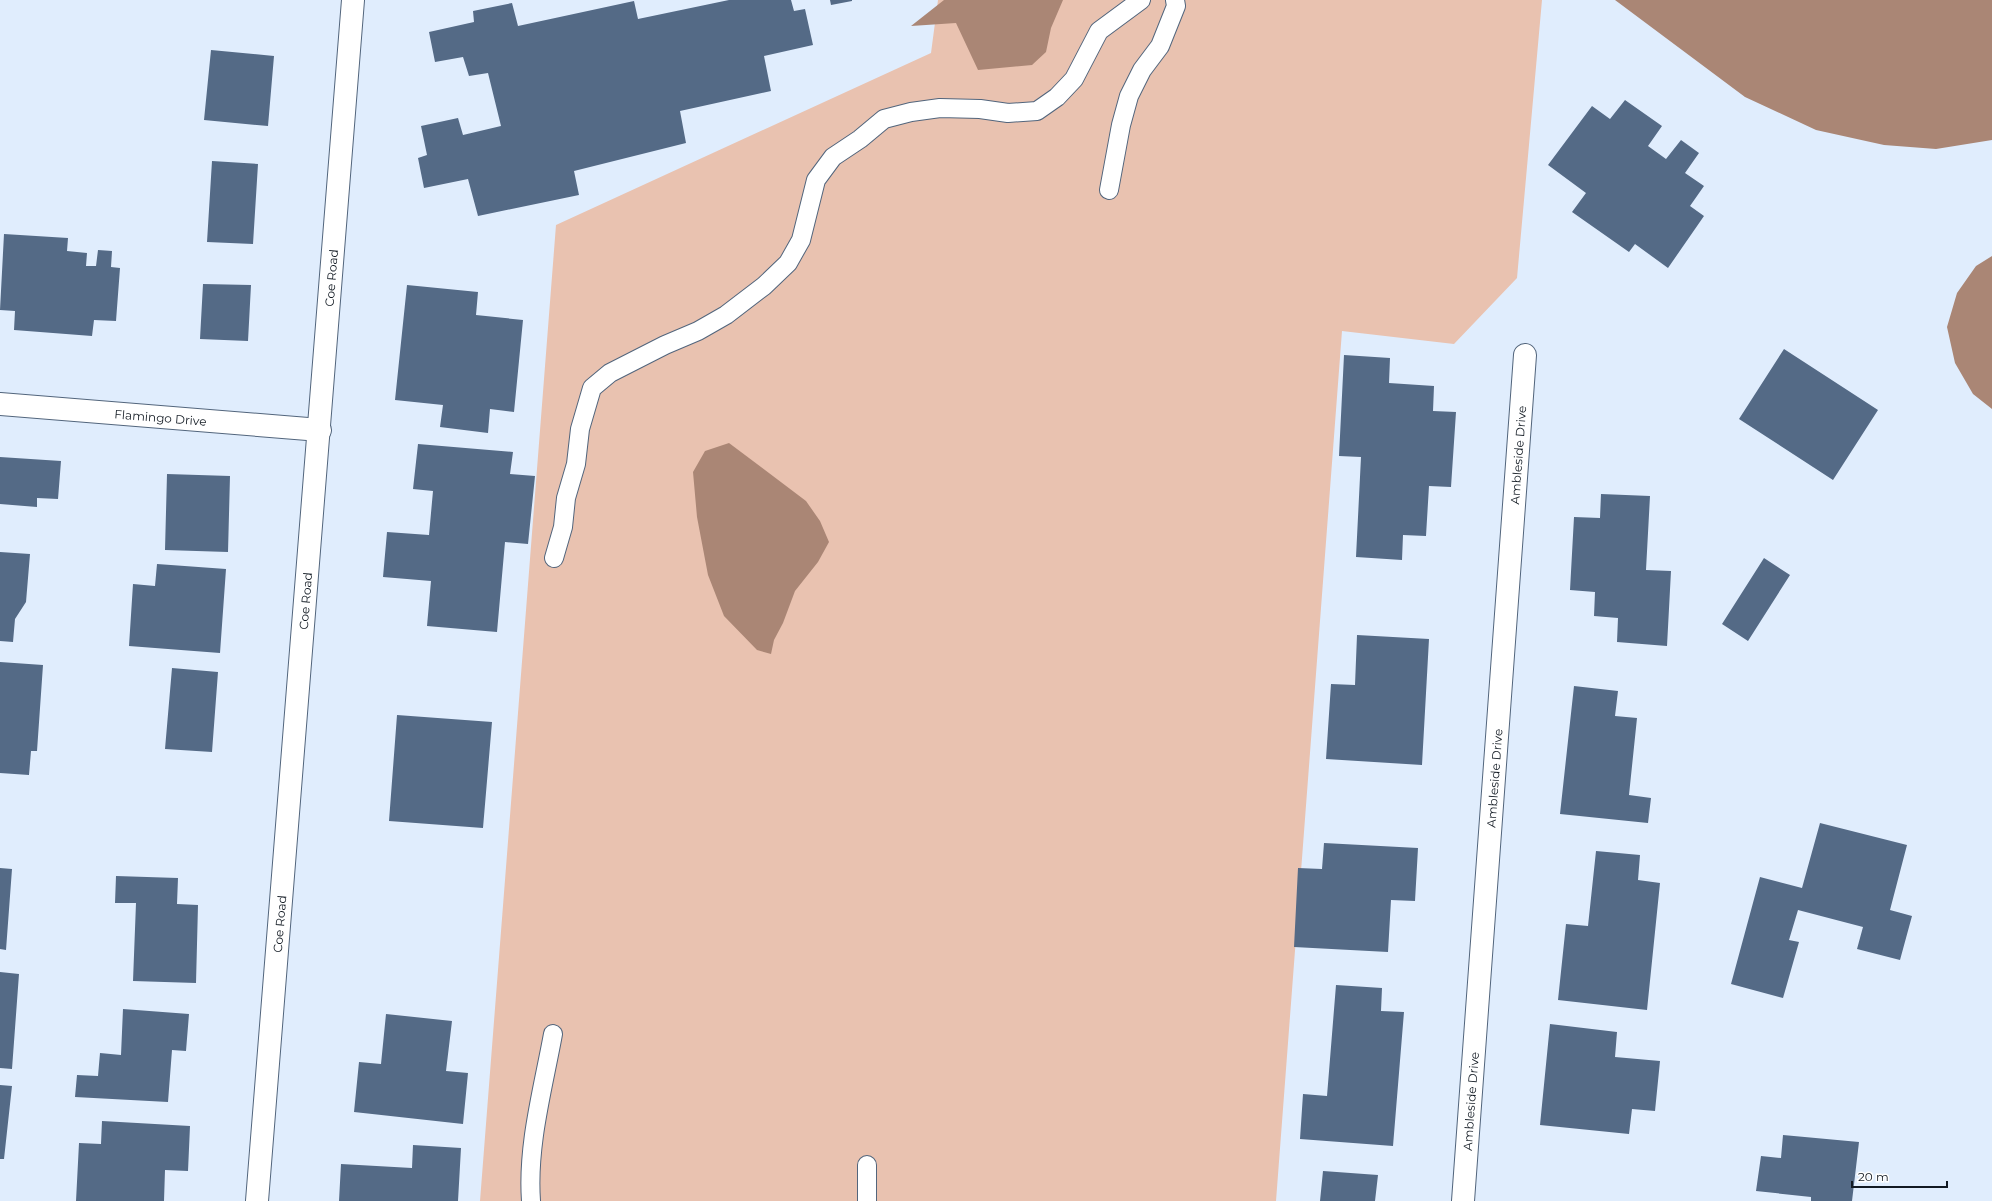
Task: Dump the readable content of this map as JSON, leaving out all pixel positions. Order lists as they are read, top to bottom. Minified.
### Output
{"streets":{"street":["Coe Road","Flamingo Drive","Ambleside Drive"]},"crossings":[["Coe Road","Flamingo Drive"]],"scale_bar":"20 m"}
